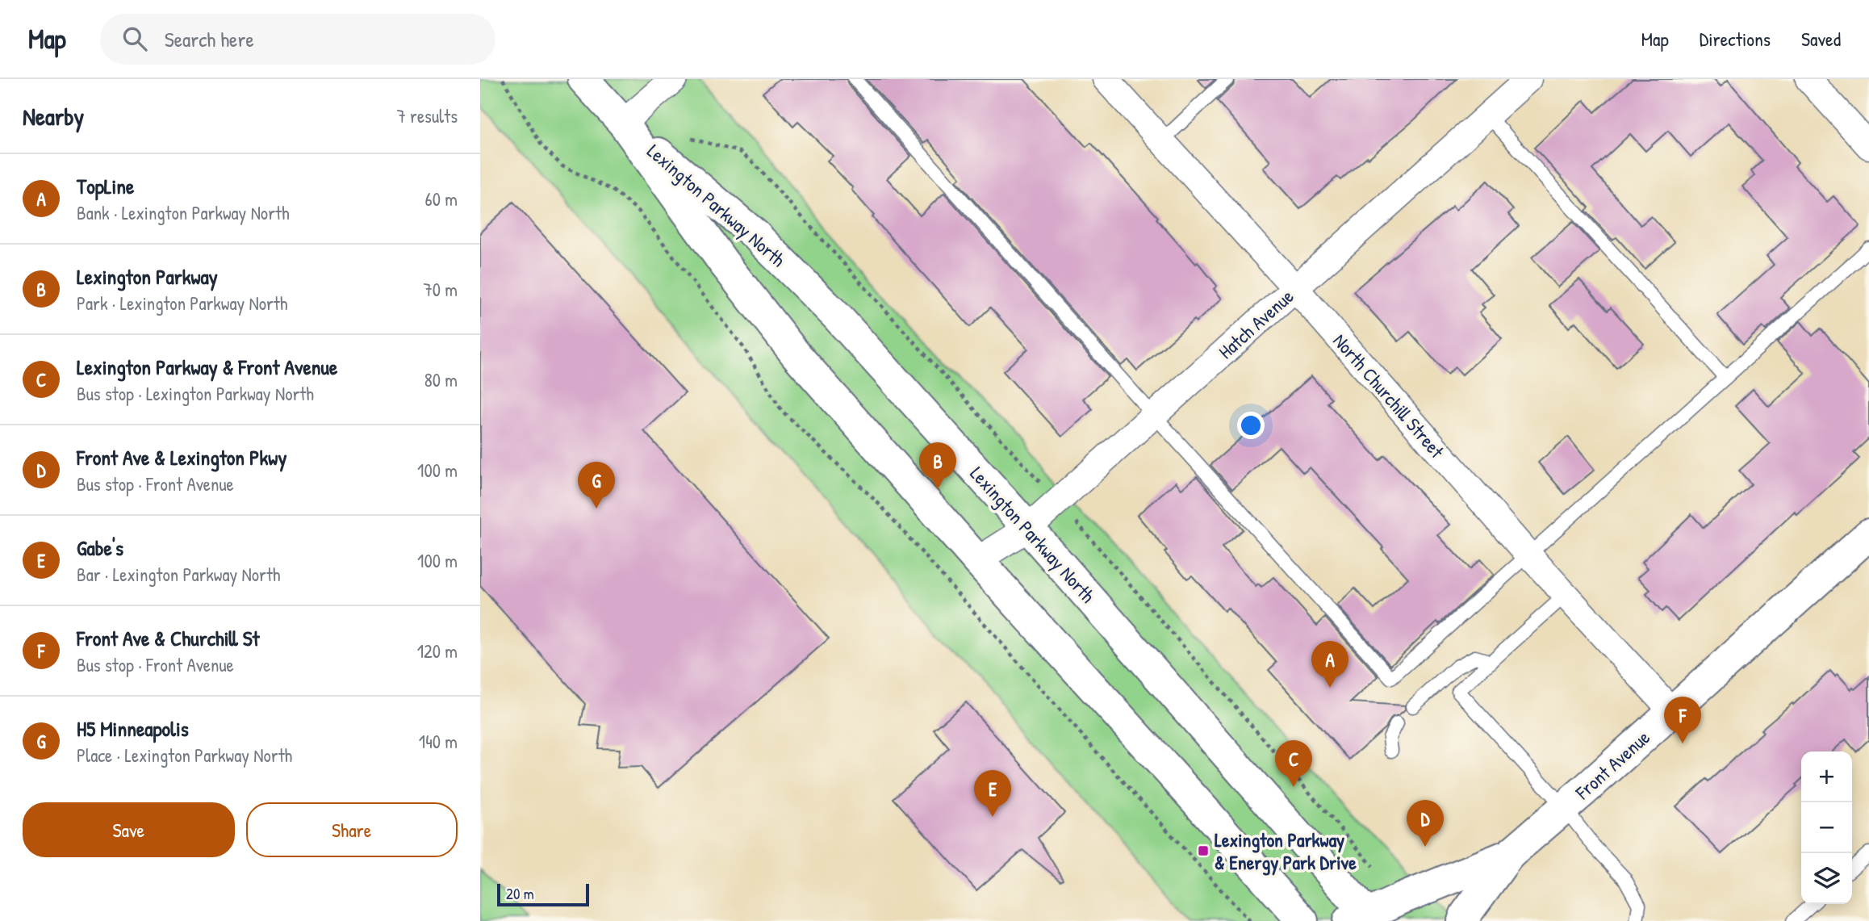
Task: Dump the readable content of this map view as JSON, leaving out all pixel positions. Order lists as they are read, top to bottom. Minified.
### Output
{"streets":{"main road":["Lexington Parkway North","Front Avenue"],"street":["Hatch Avenue","North Churchill Street"]},"crossings":[["Lexington Parkway North","Hatch Avenue"],["Lexington Parkway North","Front Avenue"],["Hatch Avenue","North Churchill Street"],["North Churchill Street","Front Avenue"]],"places":{"transit":["Lexington Parkway & Energy Park Drive"]},"scale_bar":"20 m","page":{"header":"Map","search":"Search here","nav":["Map","Directions","Saved"],"heading":["Nearby","7 results"],"list":[{"mark":"A","name":"TopLine","note":"Bank · Lexington Parkway North","value":"60 m"},{"mark":"B","name":"Lexington Parkway","note":"Park · Lexington Parkway North","value":"70 m"},{"mark":"C","name":"Lexington Parkway & Front Avenue","note":"Bus stop · Lexington Parkway North","value":"80 m"},{"mark":"D","name":"Front Ave & Lexington Pkwy","note":"Bus stop · Front Avenue","value":"100 m"},{"mark":"E","name":"Gabe's","note":"Bar · Lexington Parkway North","value":"100 m"},{"mark":"F","name":"Front Ave & Churchill St","note":"Bus stop · Front Avenue","value":"120 m"},{"mark":"G","name":"H5 Minneapolis","note":"Place · Lexington Parkway North","value":"140 m"}],"pins":["B","G","A","F","C","E","D"],"map_buttons":["+","−"],"buttons":["Save","Share"],"scale":"20 m"}}
